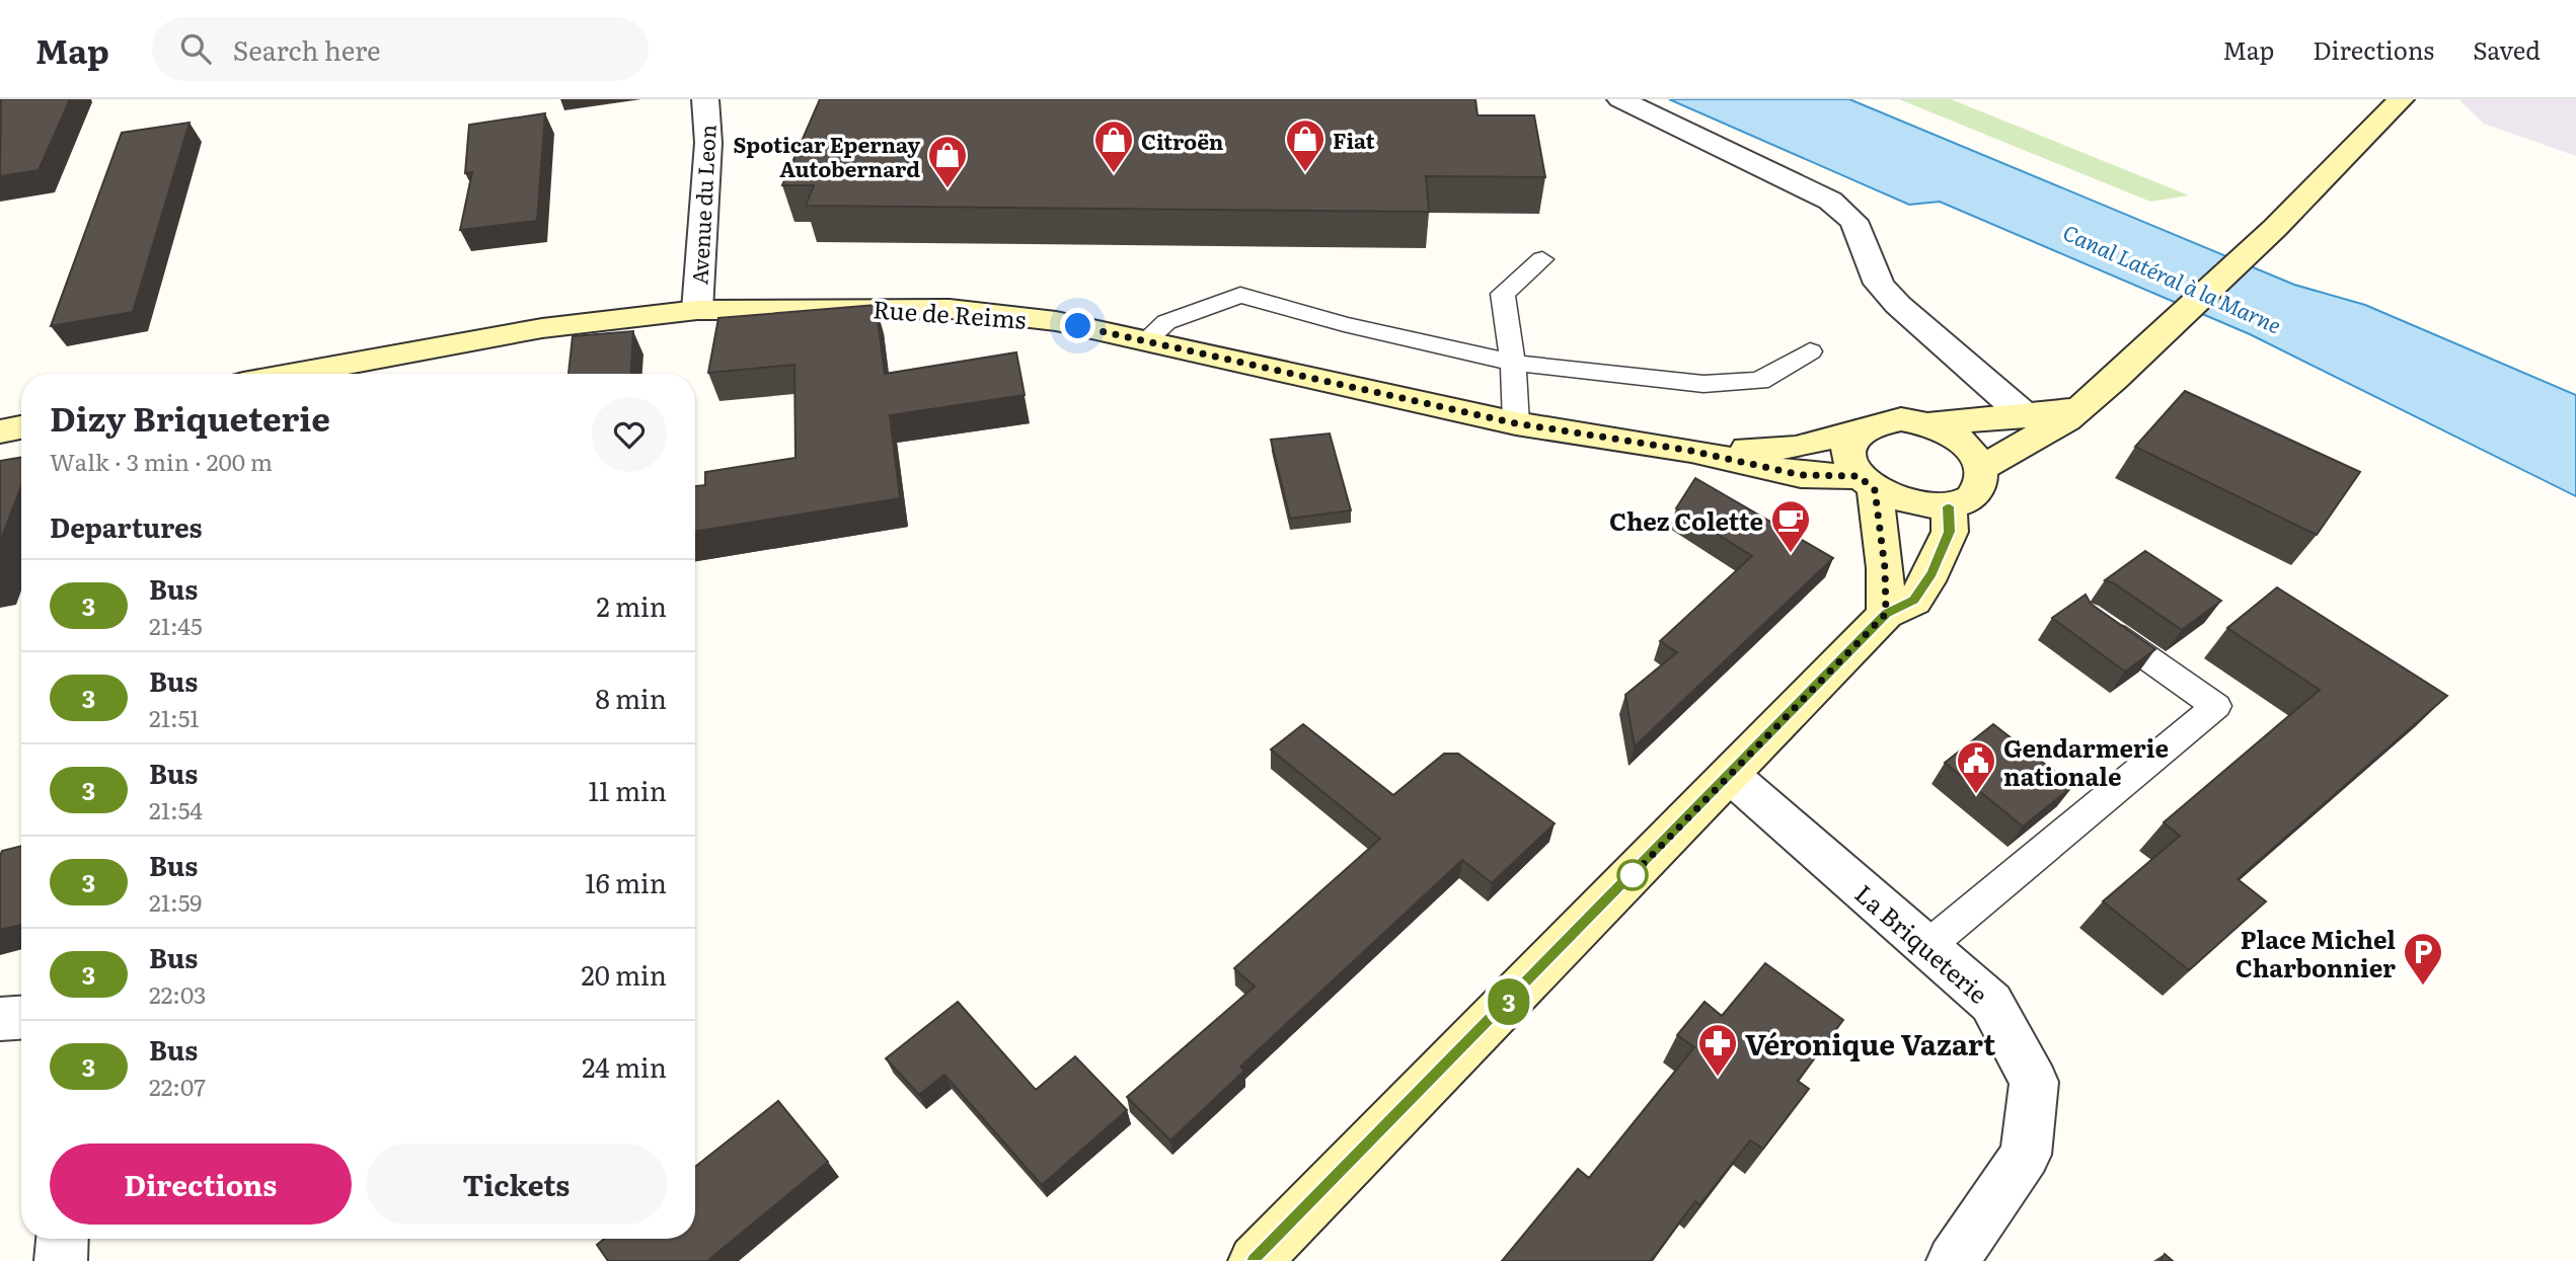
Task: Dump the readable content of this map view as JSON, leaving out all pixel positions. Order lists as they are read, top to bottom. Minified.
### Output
{"streets":{"main road":["Rue de Reims"],"street":["Avenue du Leon","La Briqueterie"]},"crossings":[["Avenue du Leon","Rue de Reims"]],"water":["Canal Latéral à la Marne"],"places":{"shop":["Fiat","Citroën","Spoticar Epernay Autobernard"],"cafe":["Chez Colette"],"public building":["Gendarmerie nationale"],"parking":["Place Michel Charbonnier"],"pharmacy":["Véronique Vazart"]},"lines":["bus line 3"],"page":{"header":"Map","search":"Search here","nav":["Map","Directions","Saved"],"on_map":"3","heading":[["Dizy Briqueterie","Walk · 3 min · 200 m"],"Departures"],"list":[{"mark":"3","name":"Bus","note":"21:45","value":"2 min"},{"mark":"3","name":"Bus","note":"21:51","value":"8 min"},{"mark":"3","name":"Bus","note":"21:54","value":"11 min"},{"mark":"3","name":"Bus","note":"21:59","value":"16 min"},{"mark":"3","name":"Bus","note":"22:03","value":"20 min"},{"mark":"3","name":"Bus","note":"22:07","value":"24 min"}],"buttons":["Directions","Tickets"]}}
